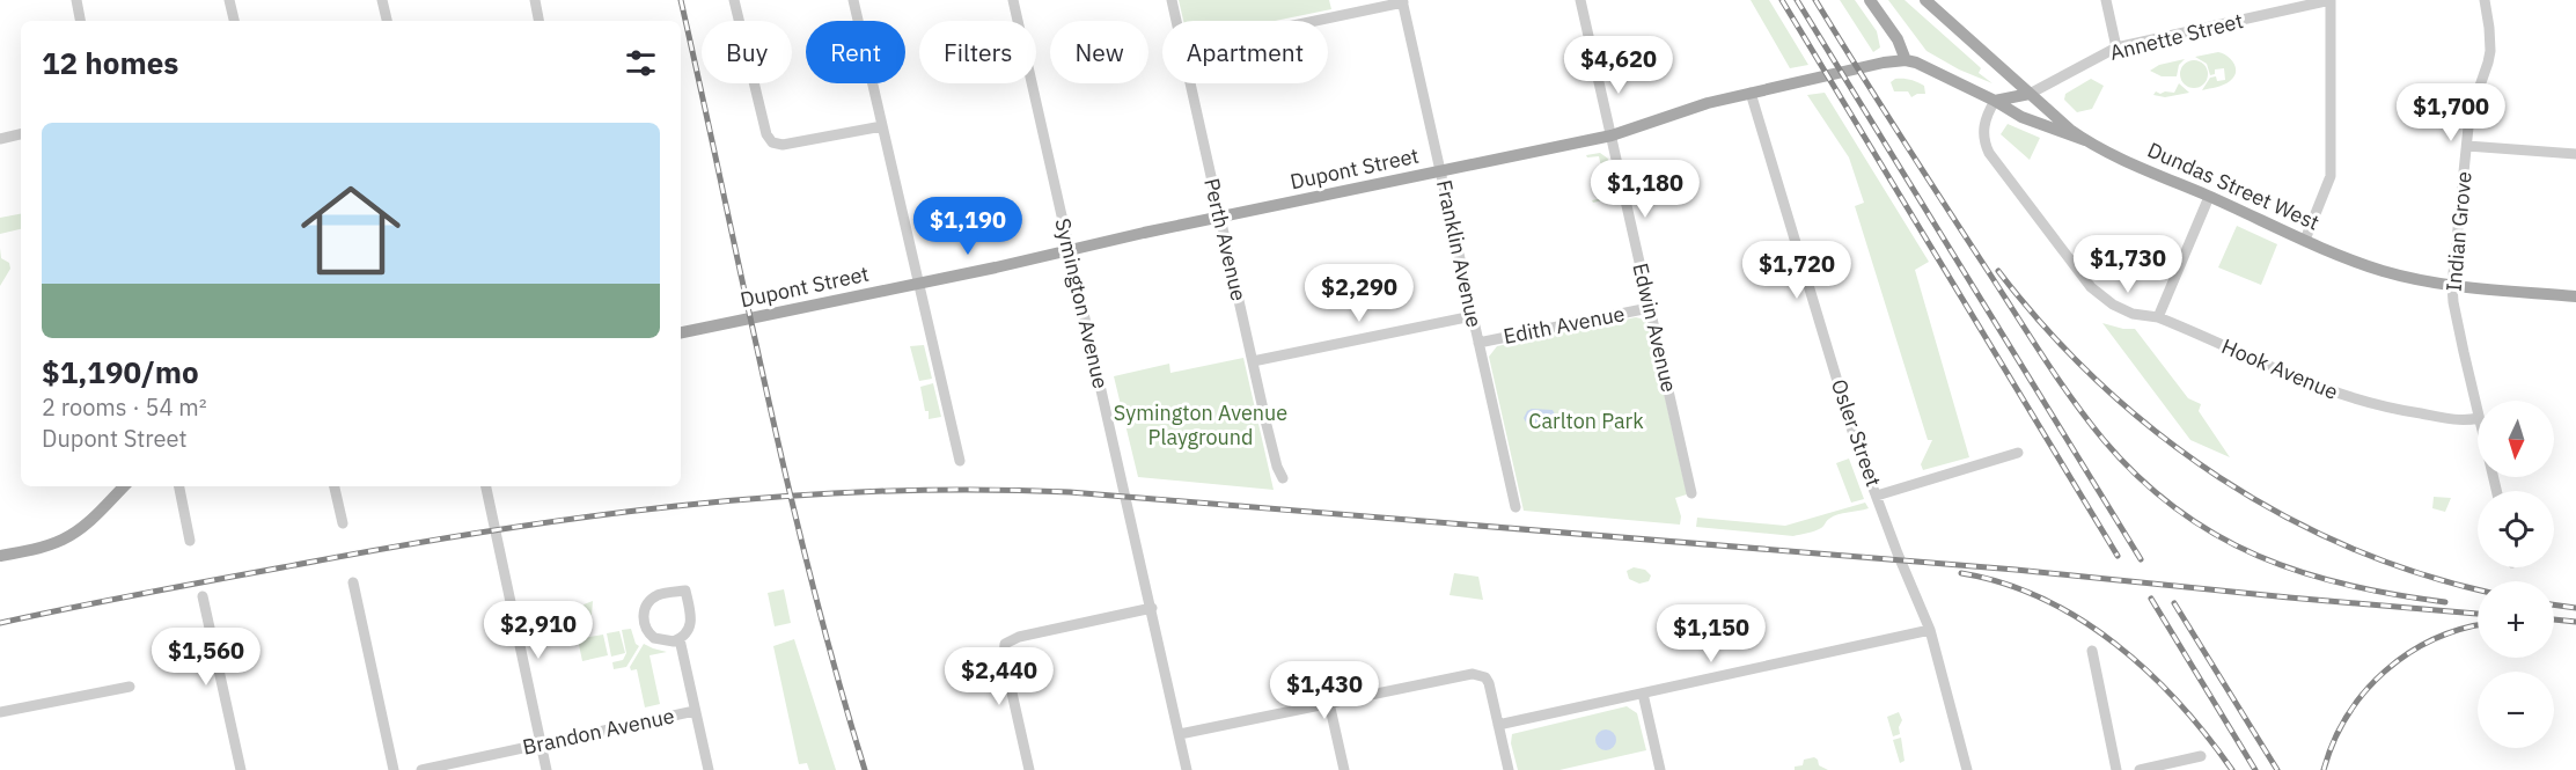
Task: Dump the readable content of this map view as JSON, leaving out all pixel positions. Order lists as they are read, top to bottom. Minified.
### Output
{"streets":{"main road":["Dupont Street","Dundas Street West"],"street":["Annette Street","Indian Grove","Perth Avenue","Franklin Avenue","Symington Avenue","Edith Avenue","Edwin Avenue","Hook Avenue","Osler Street","Brandon Avenue"]},"crossings":[["Annette Street","Dundas Street West"],["Dupont Street","Dundas Street West"],["Dupont Street","Perth Avenue"],["Dupont Street","Franklin Avenue"],["Dupont Street","Symington Avenue"],["Dupont Street","Edwin Avenue"],["Dupont Street","Hook Avenue"],["Dupont Street","Osler Street"],["Dundas Street West","Indian Grove"],["Franklin Avenue","Edith Avenue"],["Edith Avenue","Edwin Avenue"]],"parks":["Symington Avenue Playground","Carlton Park"],"north":"bottom","page":{"chip":["Buy","Rent","Filters","New","Apartment"],"heading":"12 homes","price":["$4,620","$1,700","$1,180","$1,190","$1,730","$1,720","$2,290","$2,910","$1,150","$1,560","$2,440","$1,430"],"list":[{"name":"$1,190/mo","note":"2 rooms · 54 m² · Dupont Street"}],"map_buttons":["+","−"]}}
